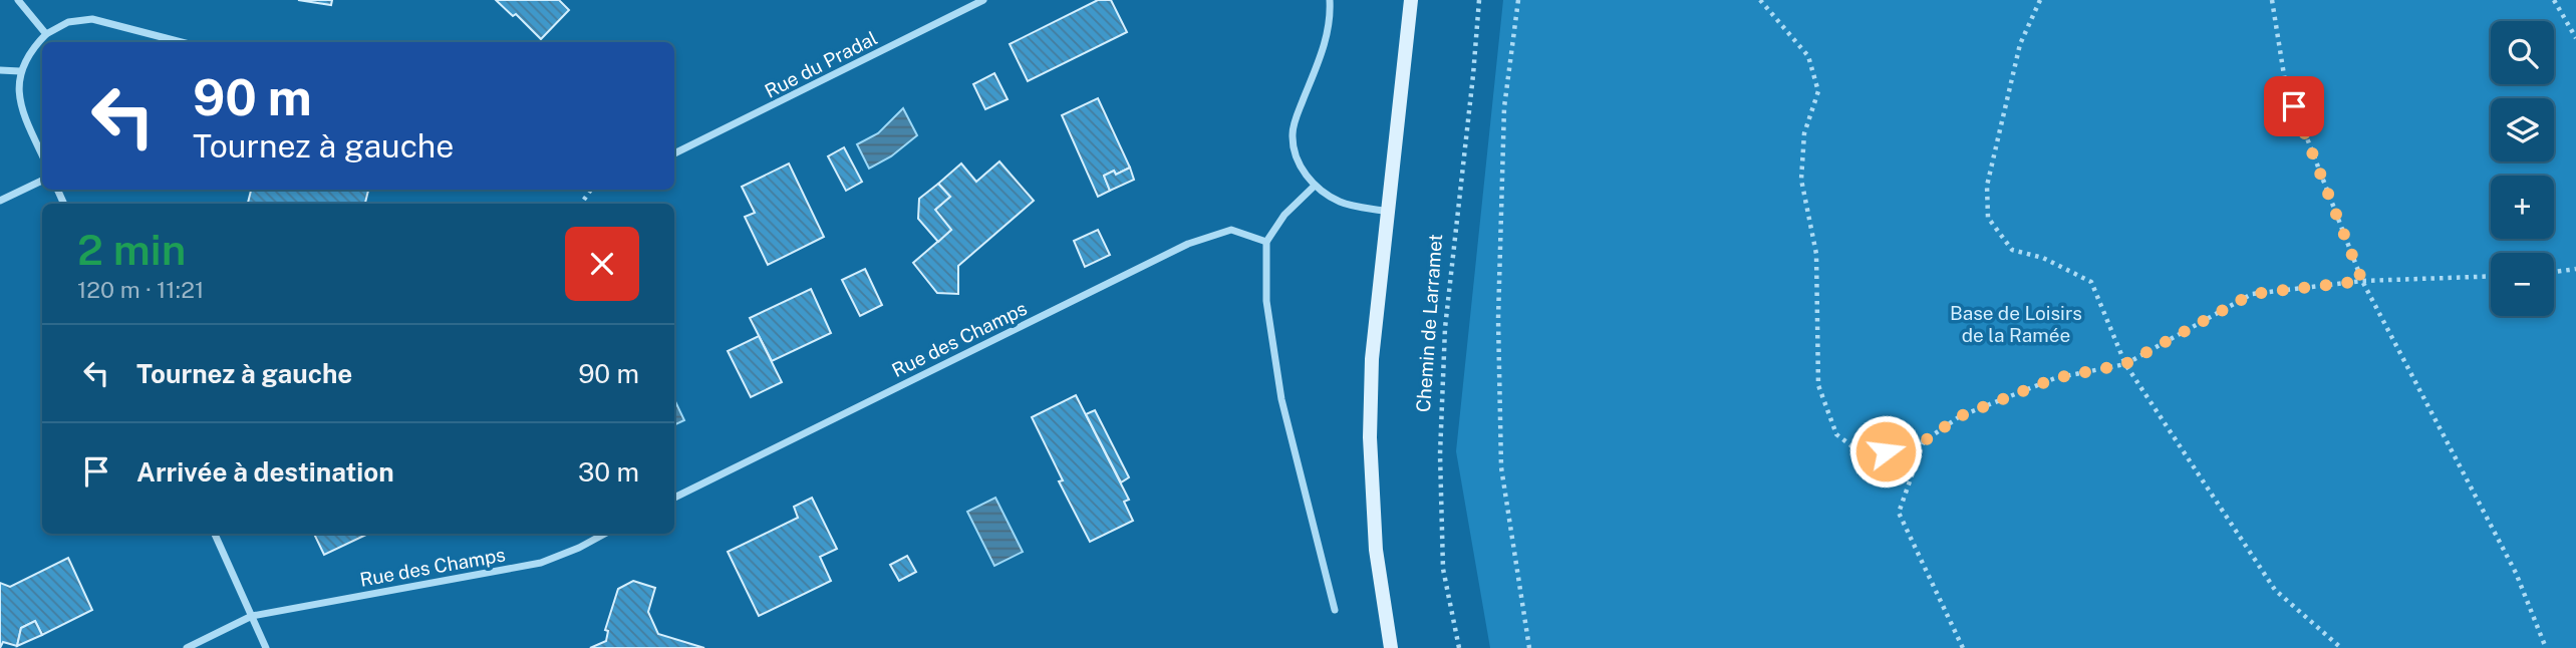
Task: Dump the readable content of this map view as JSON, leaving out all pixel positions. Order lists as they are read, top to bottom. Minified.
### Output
{"streets":{"street":["Rue du Pradal","Rue des Champs"],"path":["Chemin de Larramet"]},"parks":["Base de Loisirs de la Ramée"],"page":{"map_buttons":["+","−"],"turn":["90 m","Tournez à gauche"],"heading":["2 min","120 m · 11:21"],"list":[{"name":"Tournez à gauche","value":"90 m"},{"name":"Arrivée à destination","value":"30 m"}]}}
